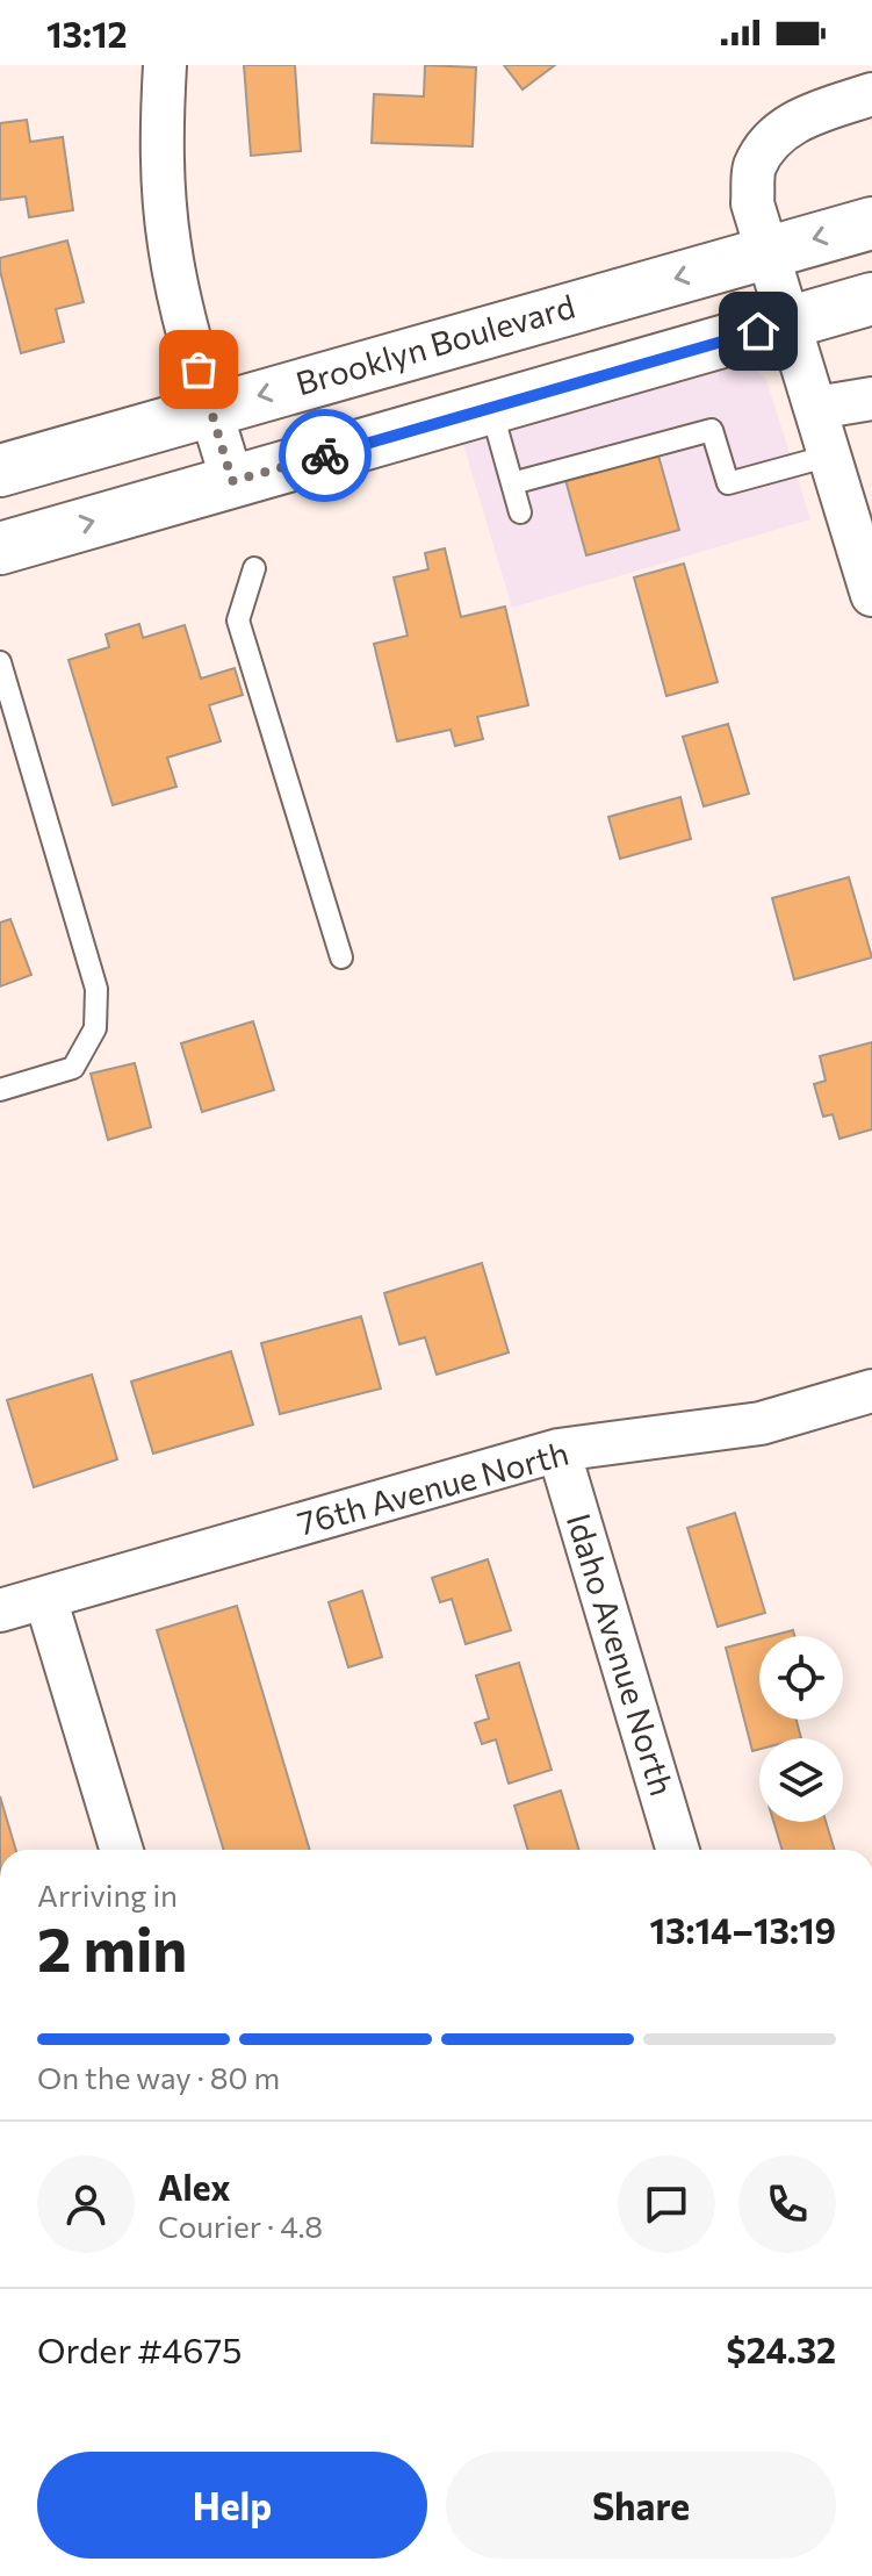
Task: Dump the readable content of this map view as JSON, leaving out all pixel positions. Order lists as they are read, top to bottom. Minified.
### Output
{"streets":{"main road":["Brooklyn Boulevard"],"street":["76th Avenue North","Idaho Avenue North"]},"crossings":[["76th Avenue North","Idaho Avenue North"]],"page":{"status":"13:12","heading":["2 min","Arriving in","13:14–13:19"],"panel":["Alex","Courier · 4.8","Order #4675","$24.32"],"bar":"On the way · 80 m","buttons":["Help","Share"]}}
